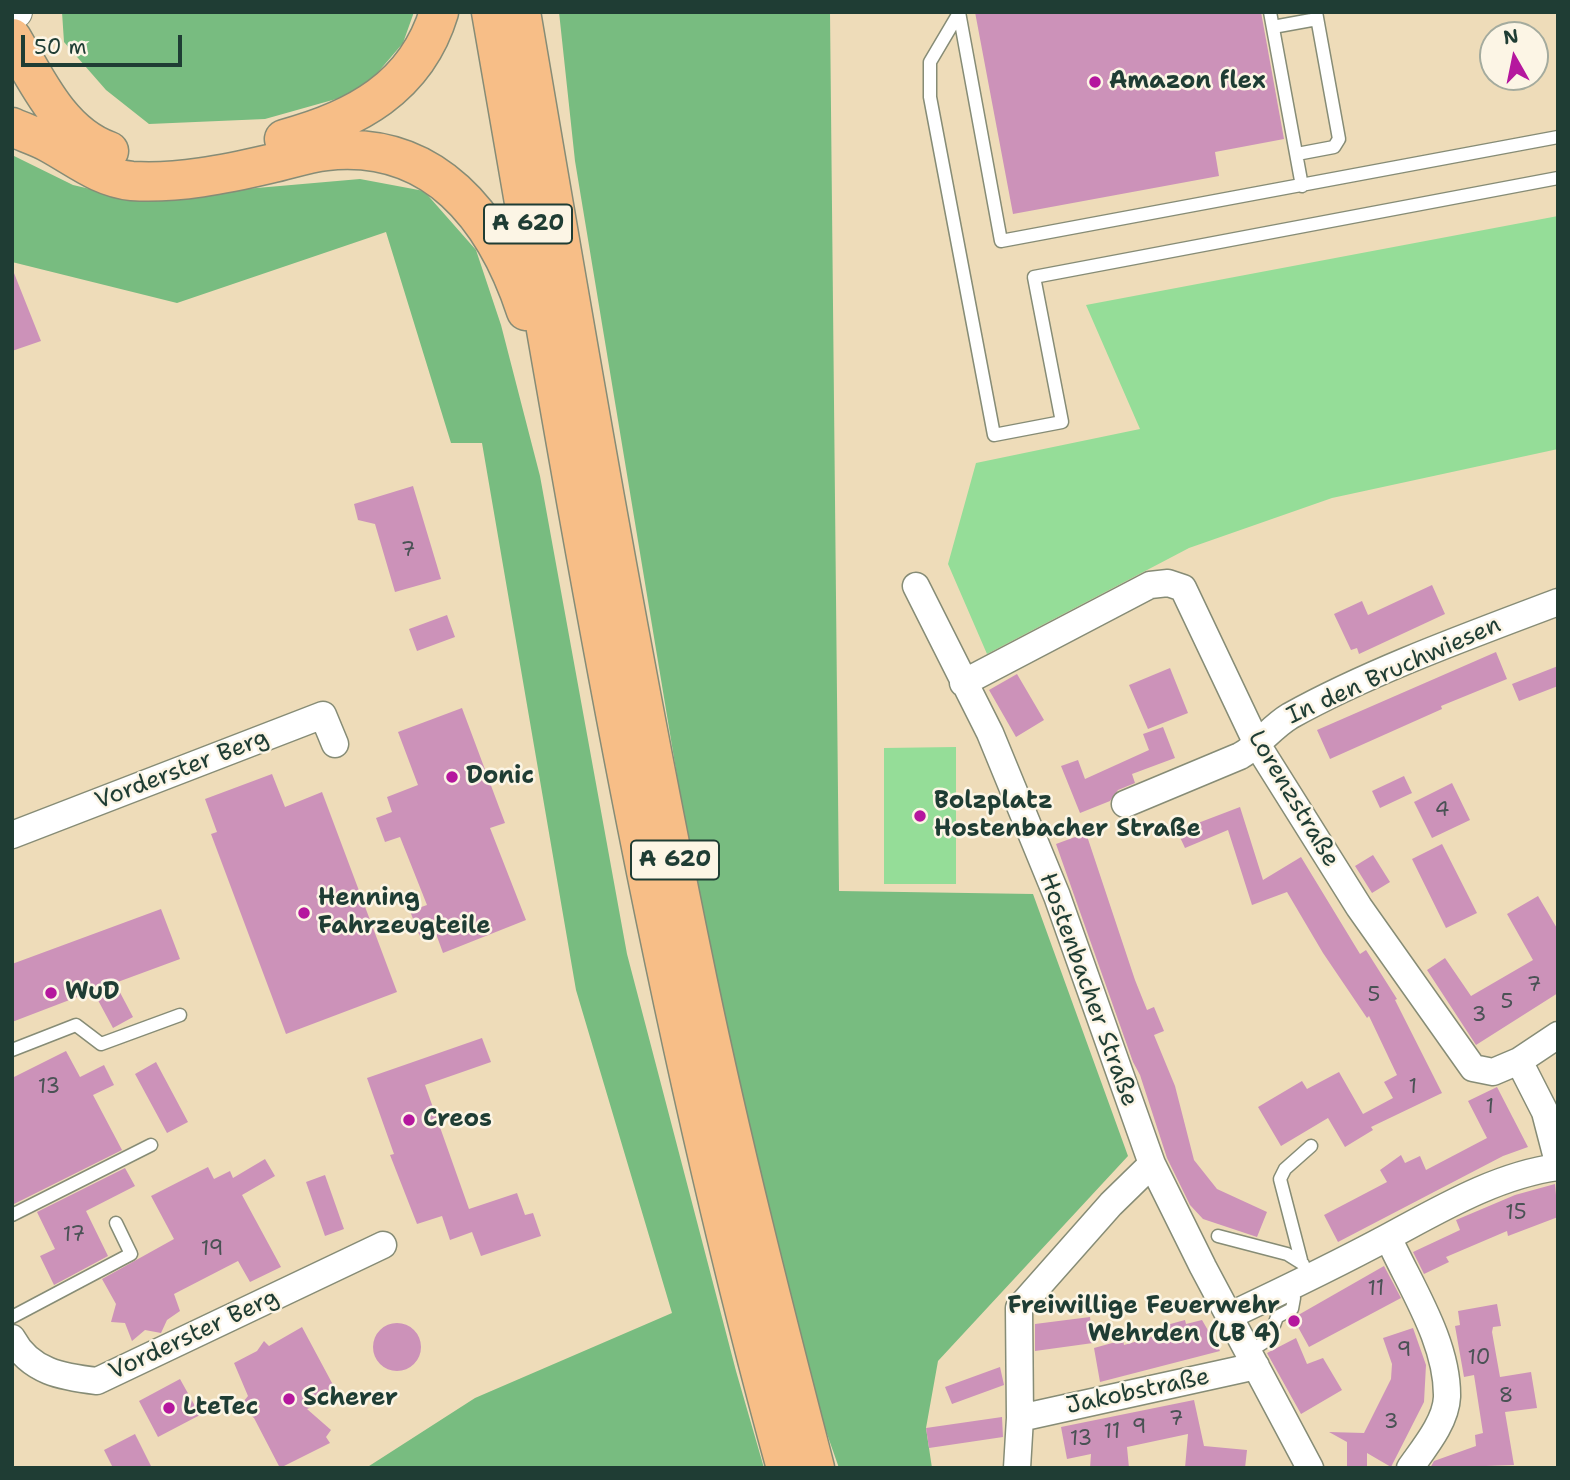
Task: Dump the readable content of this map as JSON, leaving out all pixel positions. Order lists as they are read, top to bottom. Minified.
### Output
{"streets":{"highway":["A 620"],"street":["In den Bruchwiesen","Vorderster Berg","Lorenzstraße","Hostenbacher Straße","Jakobstraße"]},"crossings":[["In den Bruchwiesen","Lorenzstraße"],["Lorenzstraße","Hostenbacher Straße"],["Hostenbacher Straße","Jakobstraße"]],"places":["Amazon flex","Donic","Bolzplatz Hostenbacher Straße","Henning Fahrzeugteile","WuD","Creos","Freiwillige Feuerwehr Wehrden (LB 4)","Scherer","LteTec"],"house_numbers":["7","4","7","5","5","3","13","1","1","15","17","19","11","9","10","8","7","3","9","11","13"],"scale_bar":"50 m","north":"top"}
